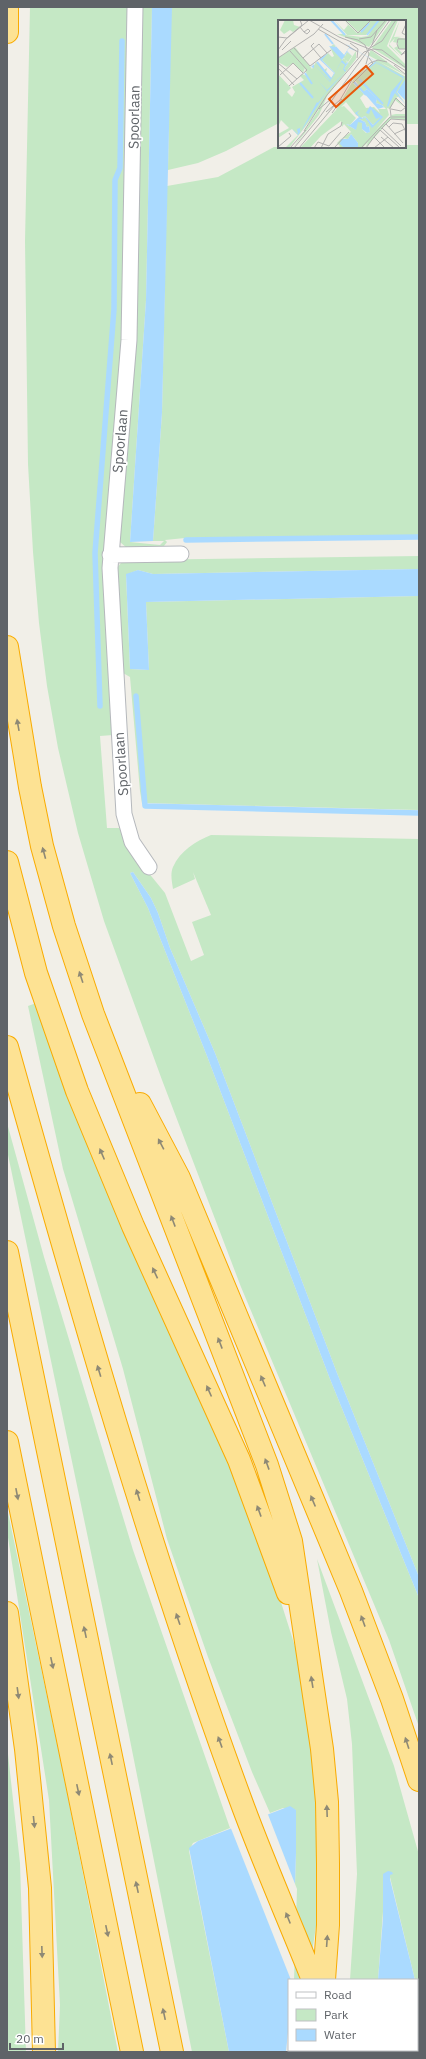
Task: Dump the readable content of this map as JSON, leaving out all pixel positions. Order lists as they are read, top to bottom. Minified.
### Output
{"streets":{"street":["Spoorlaan"]},"legend":["Road","Park","Water"],"scale_bar":"20 m"}
